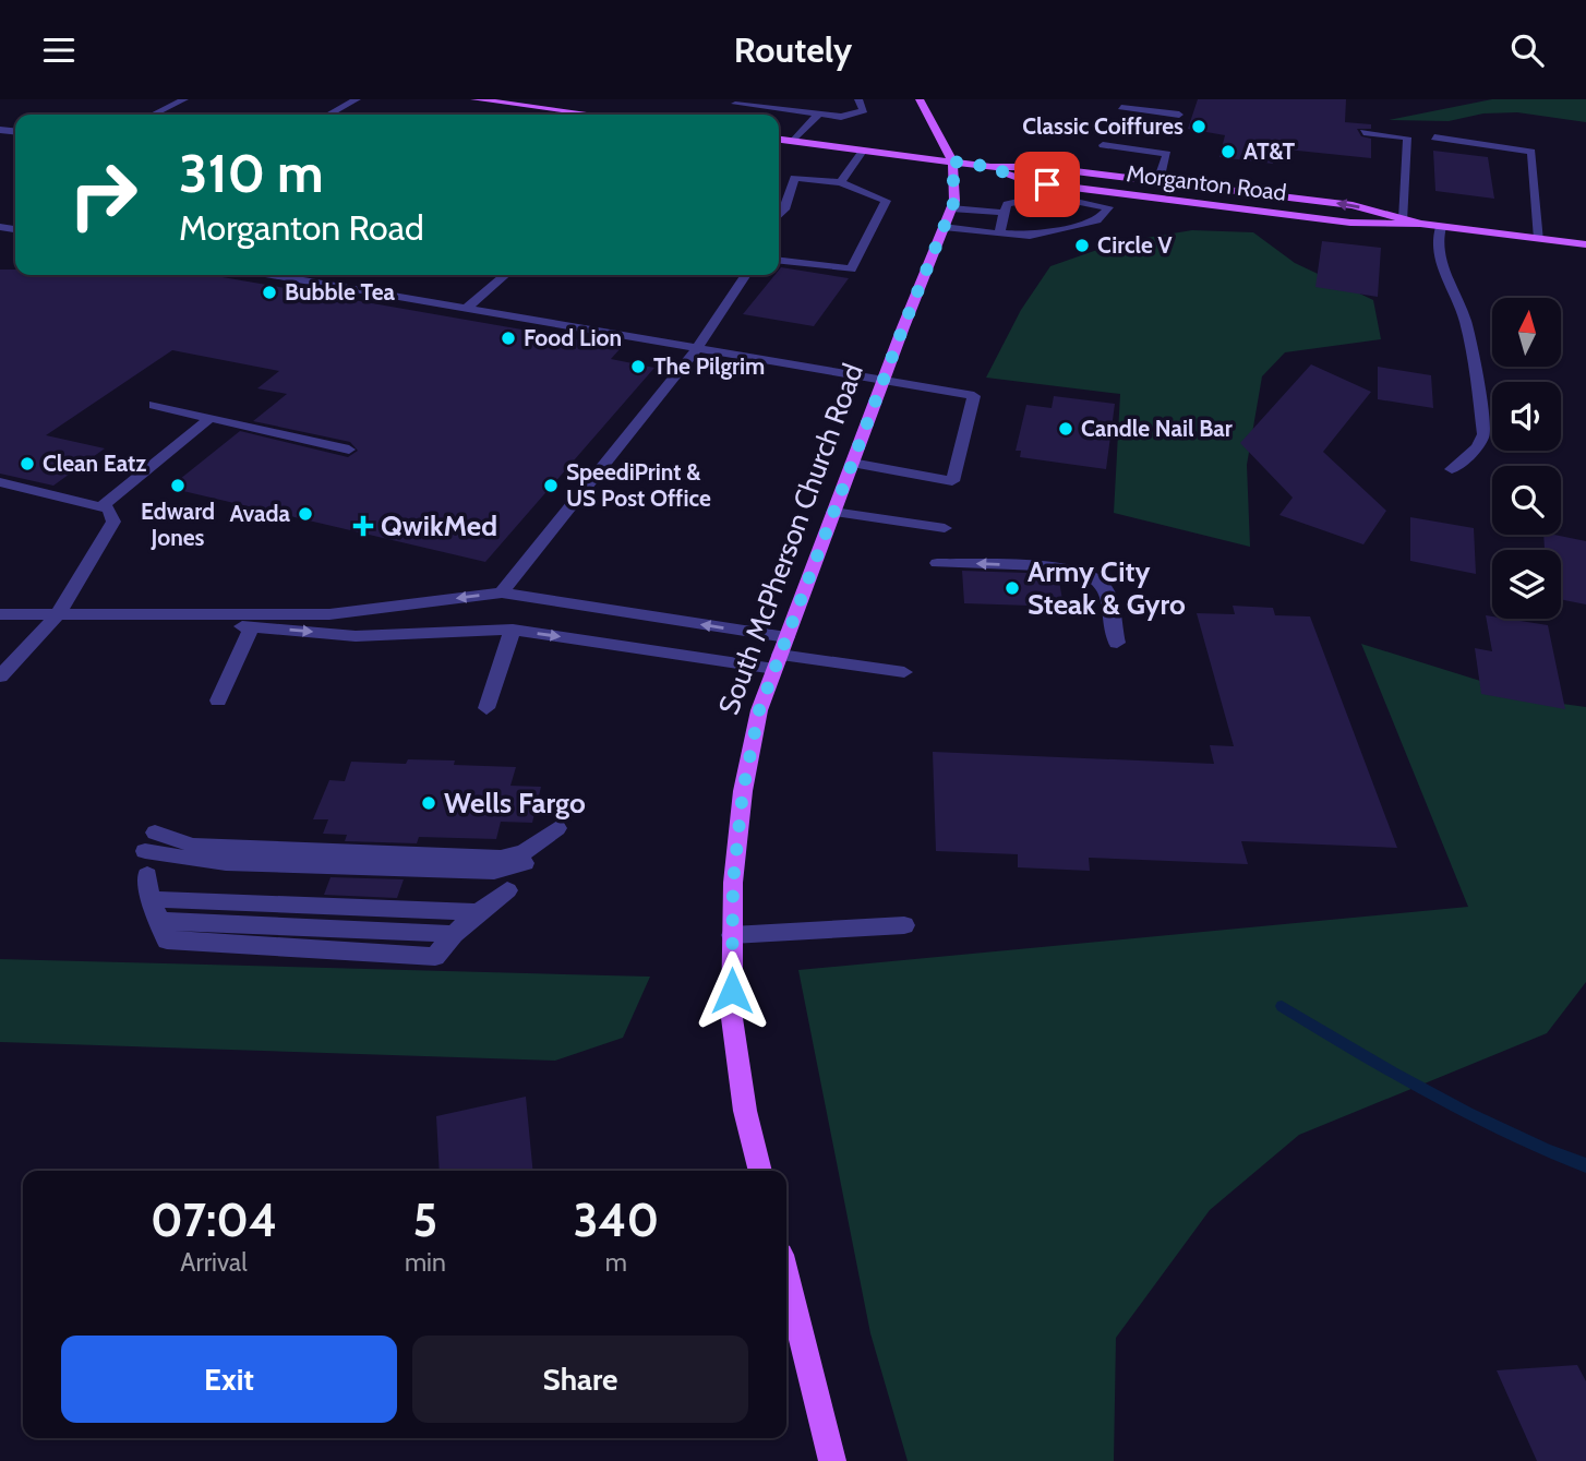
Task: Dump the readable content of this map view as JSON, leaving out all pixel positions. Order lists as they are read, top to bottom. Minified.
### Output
{"streets":{"main road":["Morganton Road","South McPherson Church Road"]},"crossings":[["Morganton Road","South McPherson Church Road"]],"places":{"other":["Classic Coiffures","AT&T","Circle V","Bubble Tea","Food Lion","The Pilgrim","Candle Nail Bar","Clean Eatz","Edward Jones","SpeediPrint & US Post Office","Avada","Army City Steak & Gyro","Wells Fargo"],"health":["QwikMed"]},"north":"top","page":{"header":"Routely","turn":["310 m","Morganton Road"],"eta":["07:04","Arrival","5","min","340","m"],"buttons":["Exit","Share"]}}
